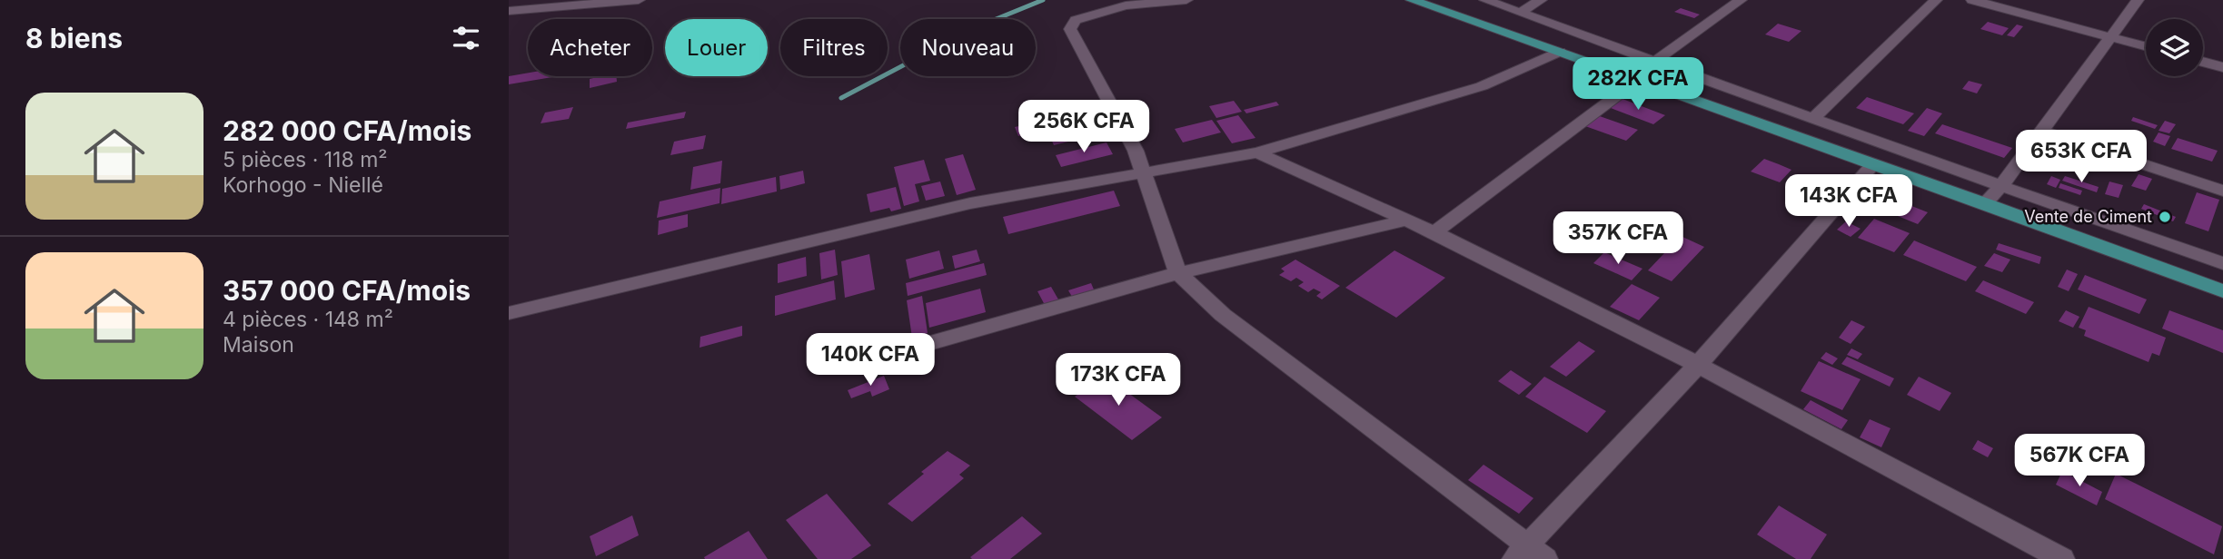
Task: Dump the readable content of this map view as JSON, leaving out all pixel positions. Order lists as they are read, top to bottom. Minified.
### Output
{"places":["Vente de Ciment"],"page":{"heading":"8 biens","chip":["Acheter","Louer","Filtres","Nouveau"],"price":["282K CFA","256K CFA","653K CFA","143K CFA","357K CFA","140K CFA","173K CFA","567K CFA"],"list":[{"name":"282 000 CFA/mois","note":"5 pièces · 118 m² · Korhogo - Niellé"},{"name":"357 000 CFA/mois","note":"4 pièces · 148 m² · Maison"}]}}
